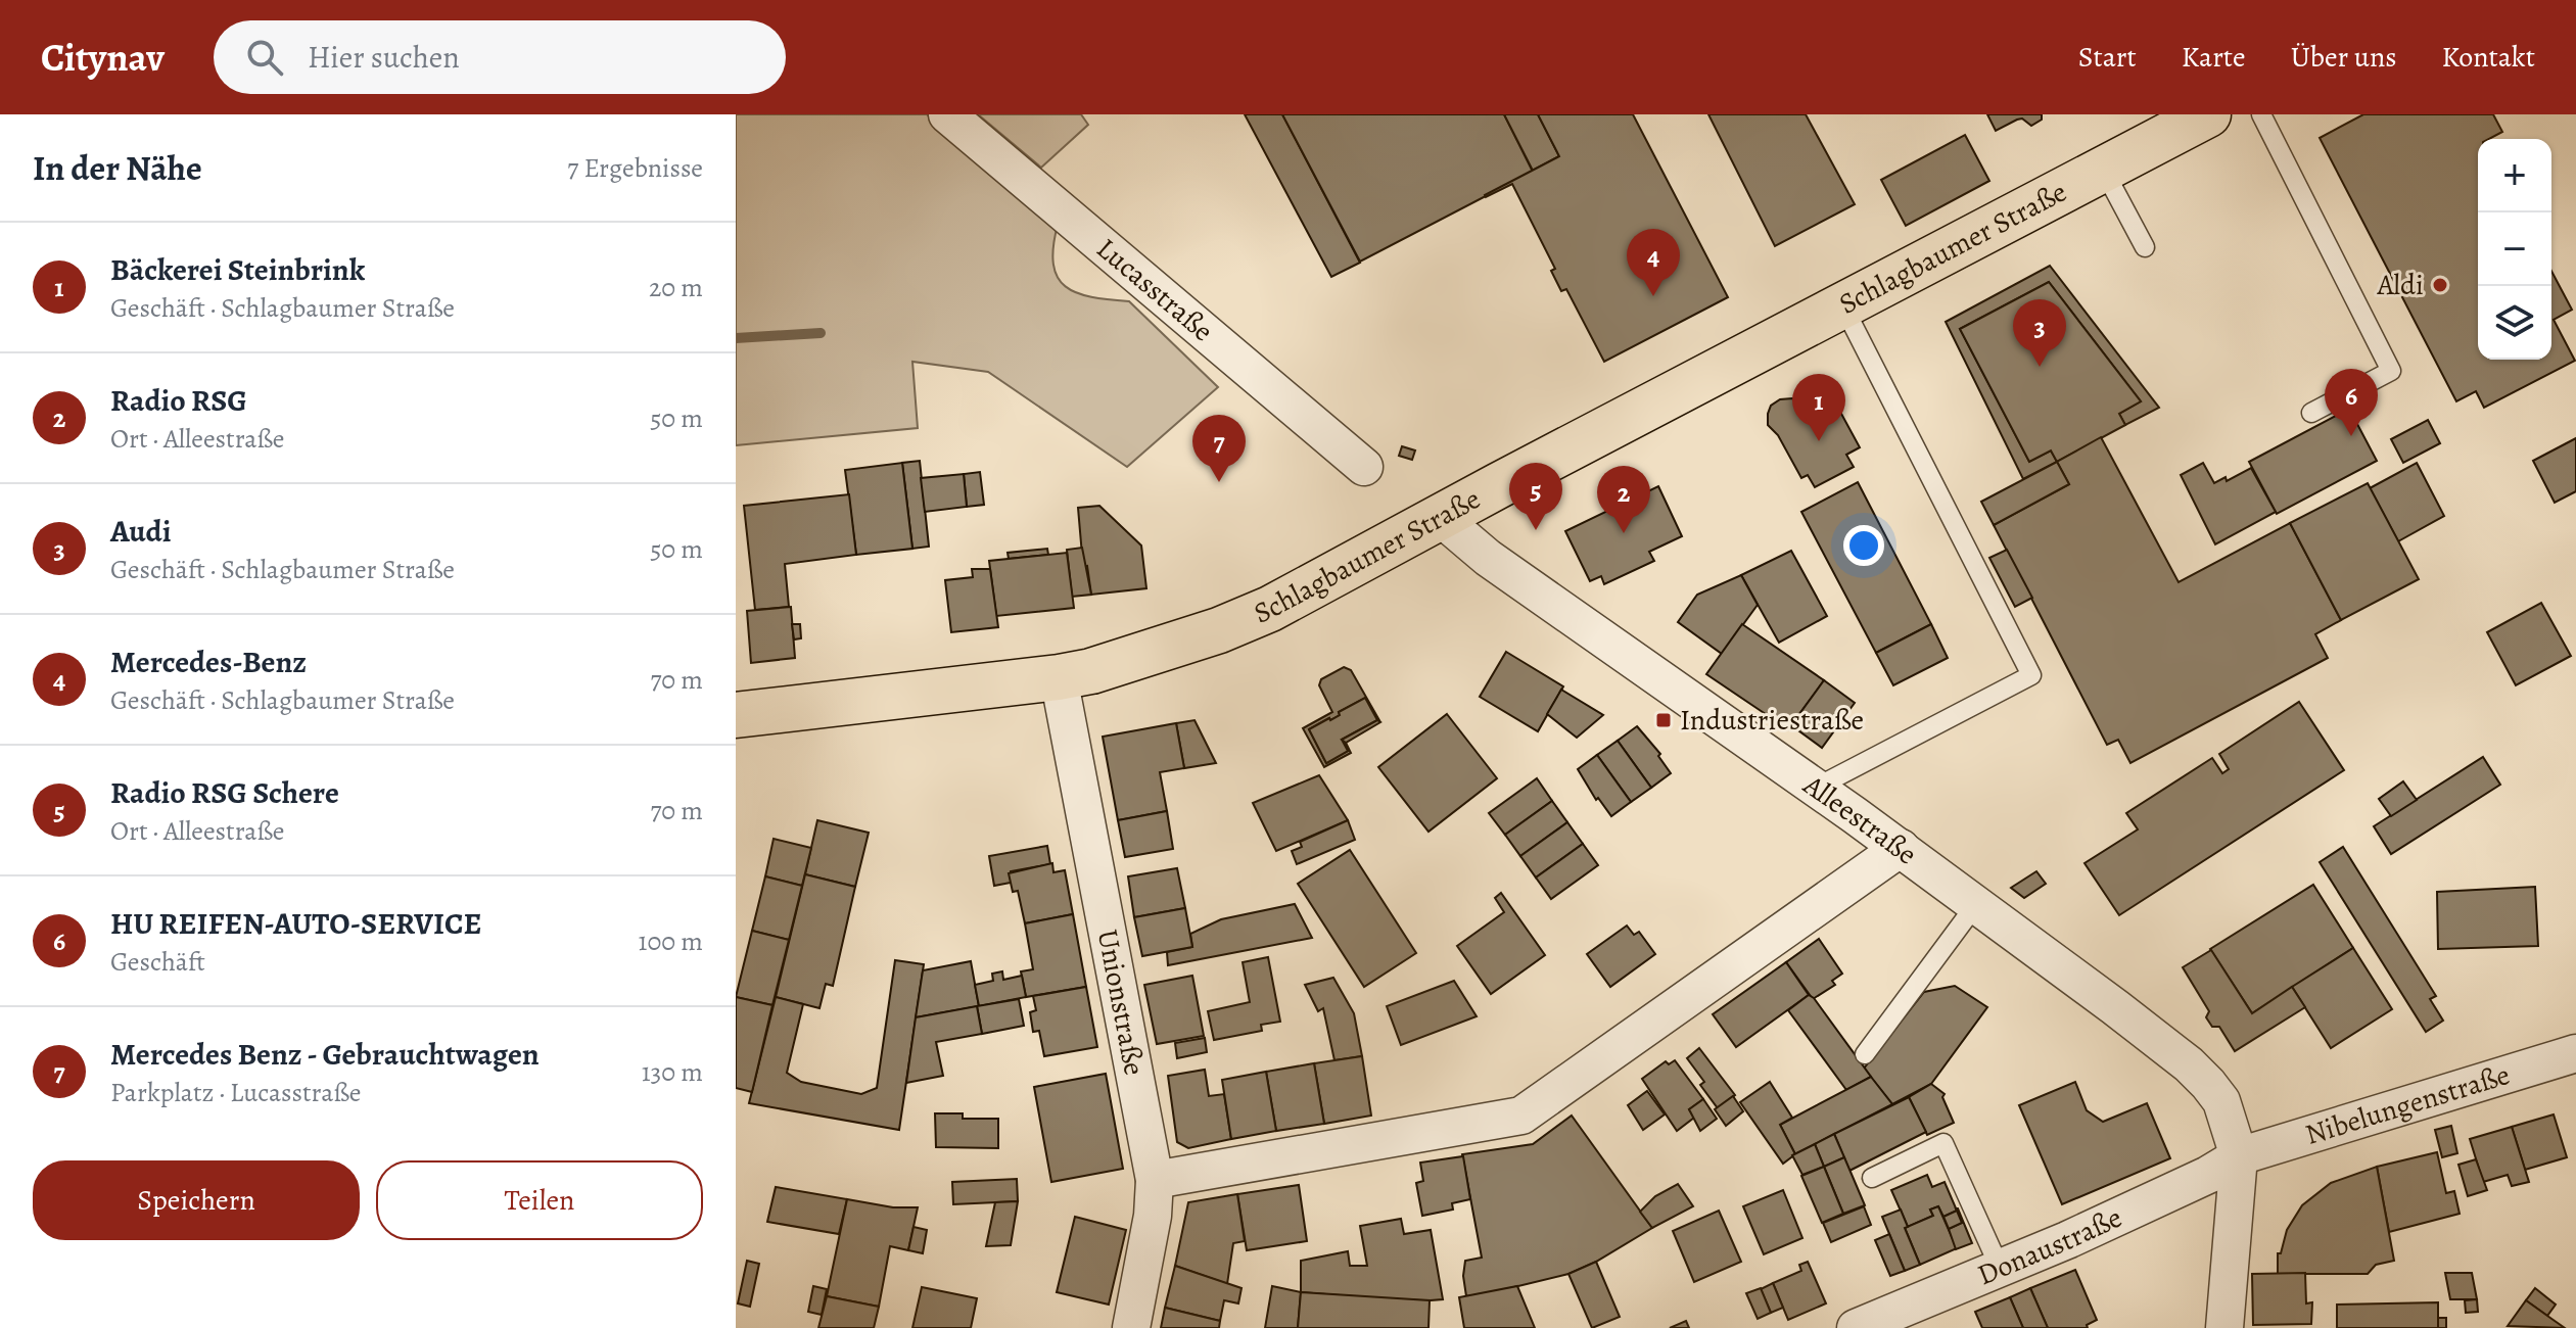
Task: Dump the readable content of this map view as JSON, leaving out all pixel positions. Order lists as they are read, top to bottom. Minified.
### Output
{"streets":{"main road":["Schlagbaumer Straße"],"street":["Lucasstraße","Alleestraße","Unionstraße","Nibelungenstraße","Donaustraße"]},"crossings":[["Schlagbaumer Straße","Alleestraße"],["Schlagbaumer Straße","Unionstraße"],["Alleestraße","Nibelungenstraße"],["Alleestraße","Donaustraße"],["Nibelungenstraße","Donaustraße"]],"places":{"other":["Aldi"],"transit":["Industriestraße"]},"page":{"header":"Citynav","search":"Hier suchen","nav":["Start","Karte","Über uns","Kontakt"],"heading":["In der Nähe","7 Ergebnisse"],"map_buttons":["+","−"],"list":[{"mark":"1","name":"Bäckerei Steinbrink","note":"Geschäft · Schlagbaumer Straße","value":"20 m"},{"mark":"2","name":"Radio RSG","note":"Ort · Alleestraße","value":"50 m"},{"mark":"3","name":"Audi","note":"Geschäft · Schlagbaumer Straße","value":"50 m"},{"mark":"4","name":"Mercedes-Benz","note":"Geschäft · Schlagbaumer Straße","value":"70 m"},{"mark":"5","name":"Radio RSG Schere","note":"Ort · Alleestraße","value":"70 m"},{"mark":"6","name":"HU REIFEN-AUTO-SERVICE","note":"Geschäft","value":"100 m"},{"mark":"7","name":"Mercedes Benz - Gebrauchtwagen","note":"Parkplatz · Lucasstraße","value":"130 m"}],"pins":["4","3","6","1","7","5","2"],"buttons":["Speichern","Teilen"]}}
